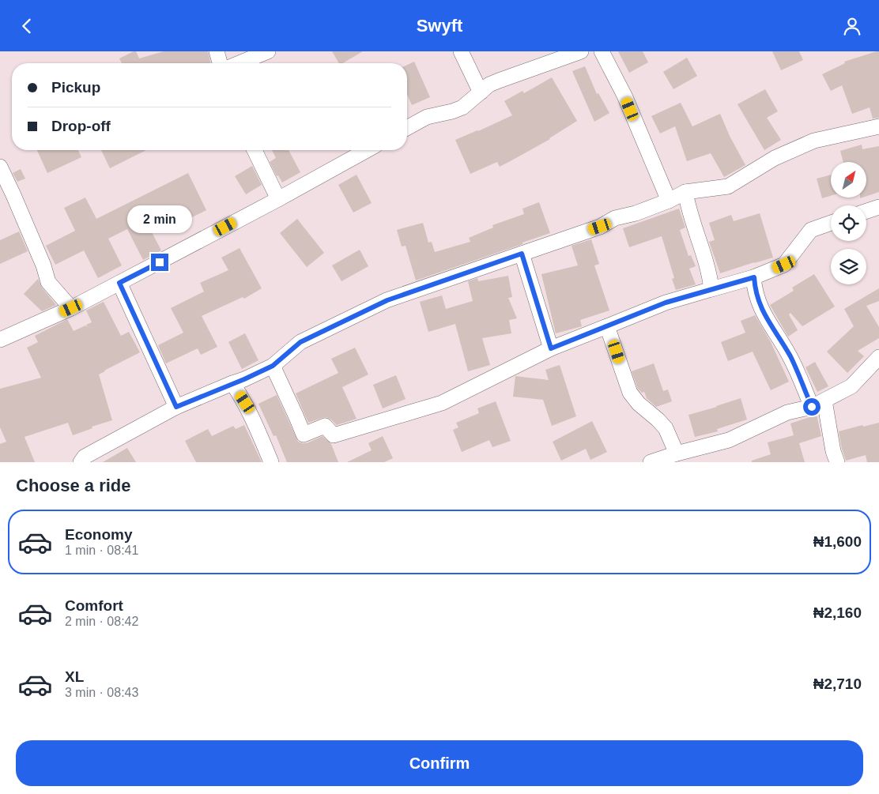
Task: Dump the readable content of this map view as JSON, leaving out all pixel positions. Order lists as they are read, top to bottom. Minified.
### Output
{"north":"top right","page":{"header":"Swyft","banner":["Pickup","Drop-off"],"bubble":"2 min","heading":"Choose a ride","list":[{"name":"Economy","note":"1 min · 08:41","value":"₦1,600"},{"name":"Comfort","note":"2 min · 08:42","value":"₦2,160"},{"name":"XL","note":"3 min · 08:43","value":"₦2,710"}],"buttons":"Confirm"}}
